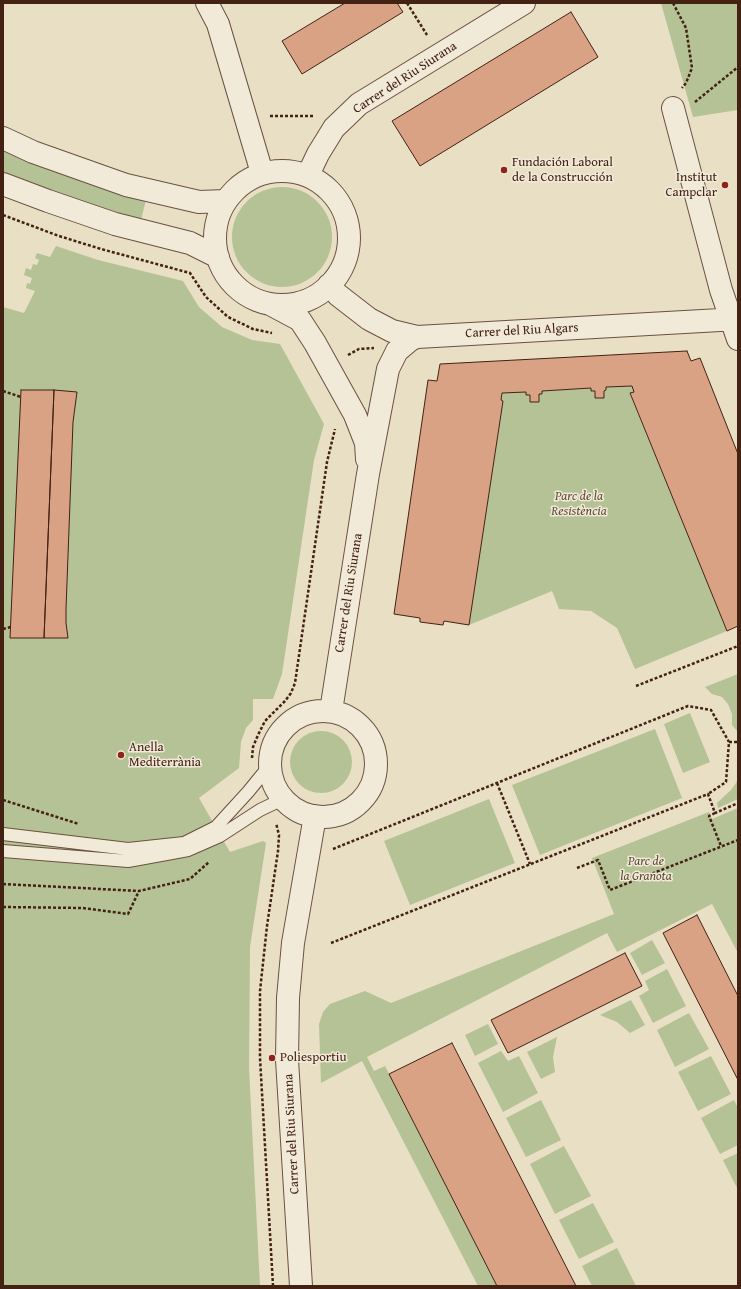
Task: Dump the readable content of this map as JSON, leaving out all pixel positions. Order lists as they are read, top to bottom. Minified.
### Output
{"streets":{"street":["Carrer del Riu Siurana","Carrer del Riu Algars"]},"crossings":[["Carrer del Riu Siurana","Carrer del Riu Algars"]],"parks":["Parc de la Resistència","Parc de la Granota"],"places":["Fundación Laboral de la Construcción","Institut Campclar","Anella Mediterrània","Poliesportiu"]}
